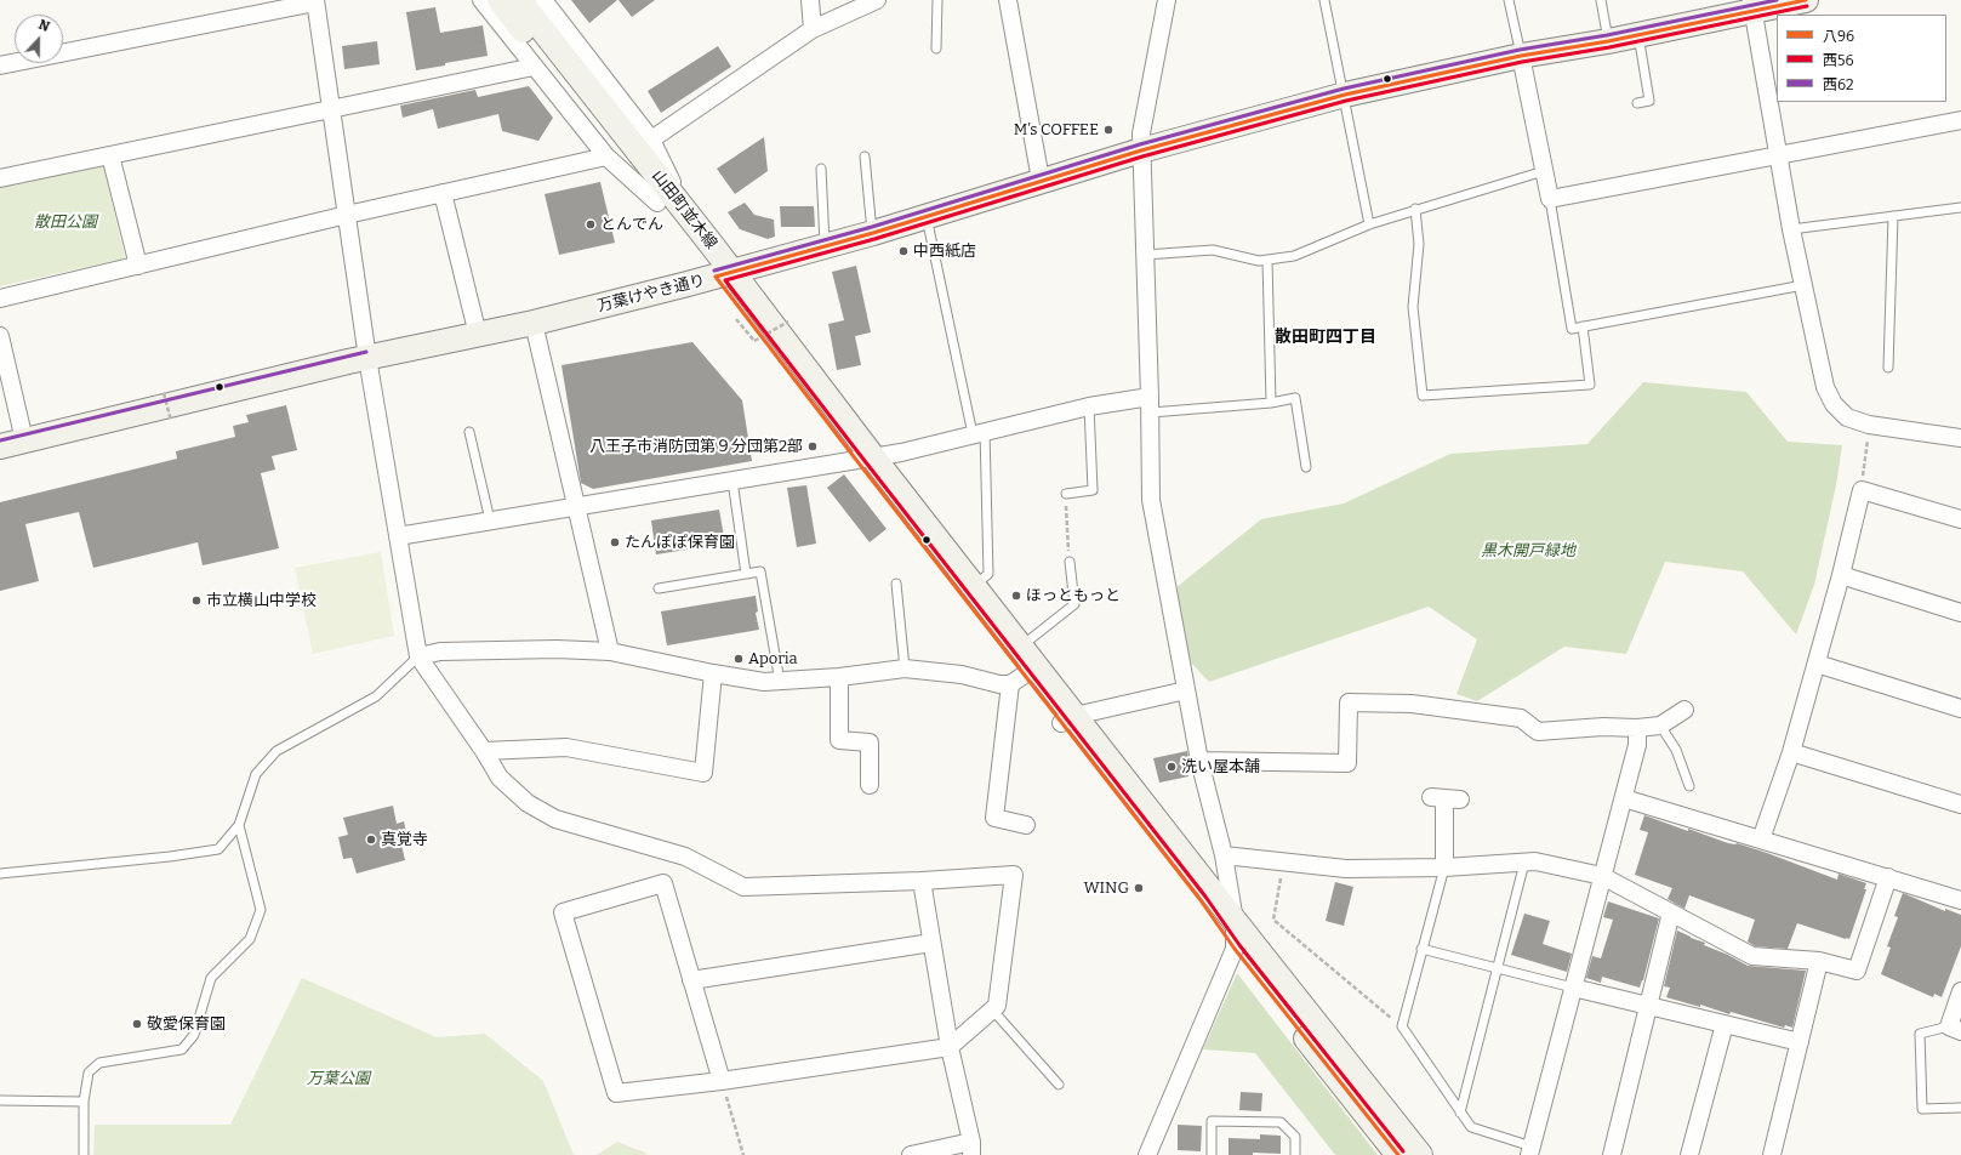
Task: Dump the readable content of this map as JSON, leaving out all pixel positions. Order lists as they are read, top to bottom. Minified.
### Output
{"streets":{"street":["山田町並木線","万葉けやき通り"]},"crossings":[["山田町並木線","万葉けやき通り"]],"districts":["散田町四丁目"],"parks":["散田公園","黒木開戸緑地","万葉公園"],"places":["M’s COFFEE","とんでん","中西紙店","八王子市消防団第９分団第2部","たんぽぽ保育園","ほっともっと","市立横山中学校","Aporia","洗い屋本舗","真覚寺","WING","敬愛保育園"],"lines":["transit line 八96","transit line 西62","transit line 西56"],"legend":["八96","西56","西62"],"north":"top"}
